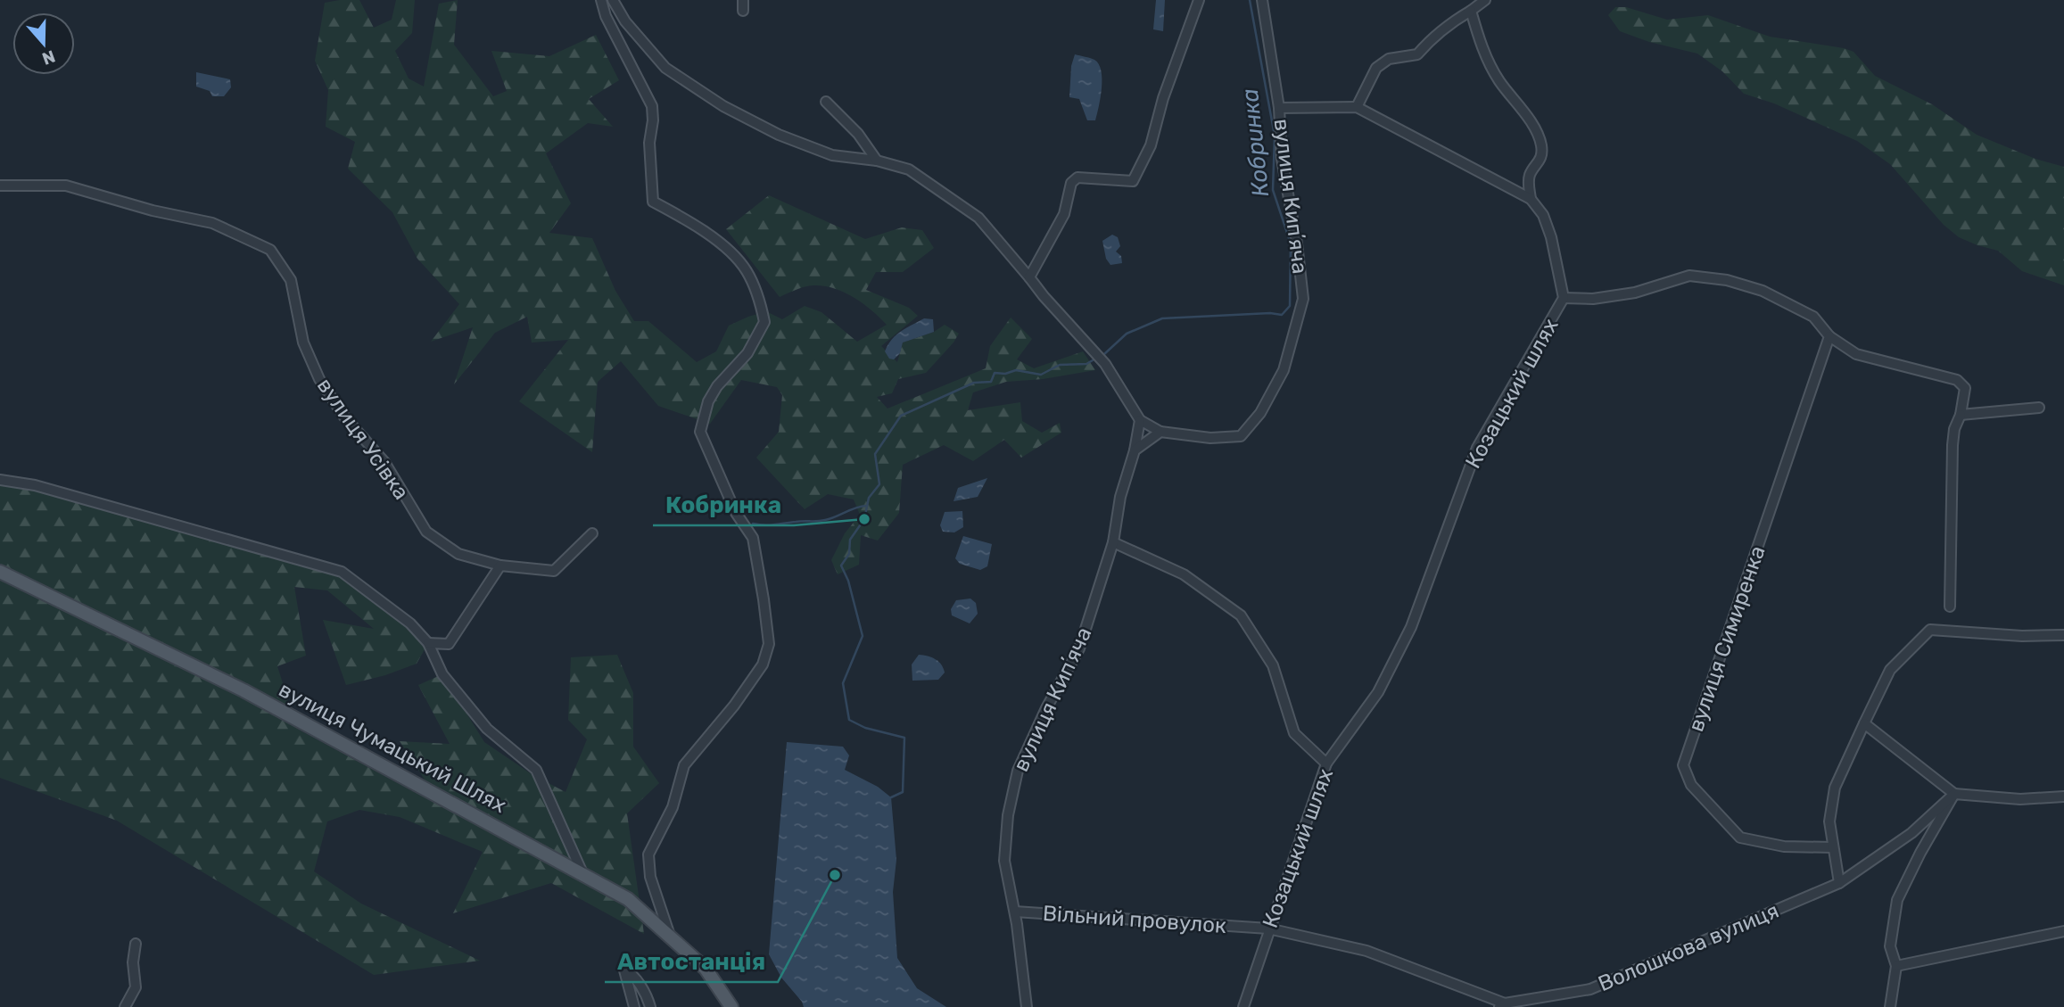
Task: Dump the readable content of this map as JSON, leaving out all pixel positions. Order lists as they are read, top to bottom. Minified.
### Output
{"streets":{"main road":["вулиця Чумацький Шлях"],"street":["вулиця Кипʼяча","Козацький шлях","вулиця Усівка","вулиця Симиренка","Вільний провулок","Волошкова вулиця"]},"crossings":[["вулиця Кипʼяча","Вільний провулок"],["Козацький шлях","Вільний провулок"],["Вільний провулок","Волошкова вулиця"]],"water":["Кобринка"],"places":["Кобринка","Автостанція"],"north":"bottom"}
